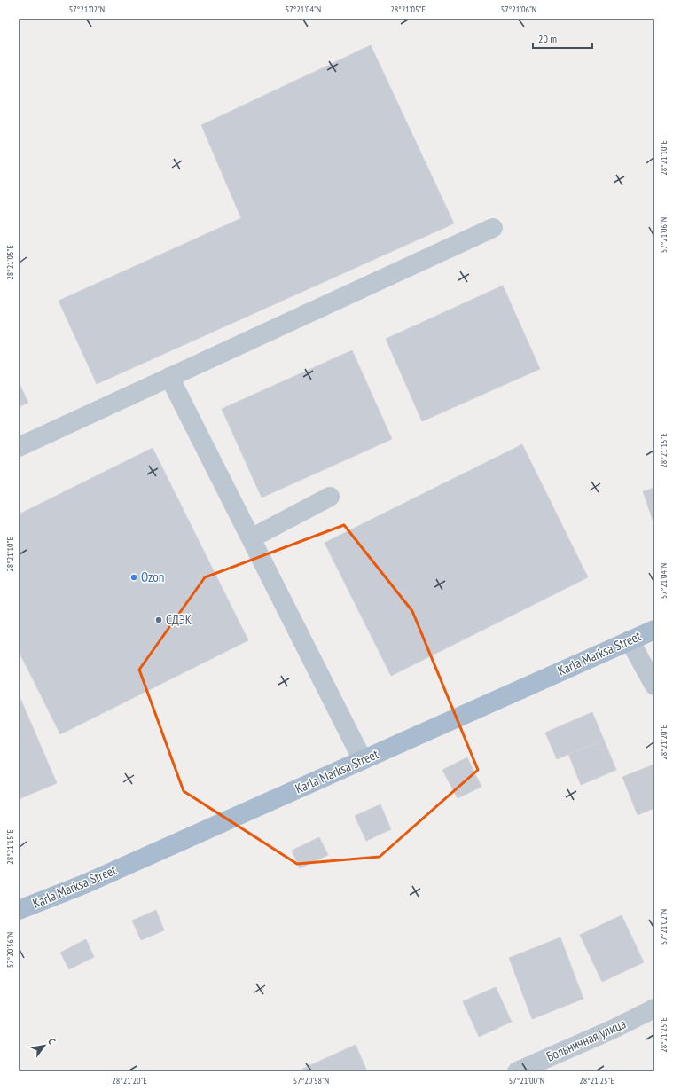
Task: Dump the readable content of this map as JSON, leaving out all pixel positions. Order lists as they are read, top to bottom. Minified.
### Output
{"streets":{"main road":["Karla Marksa Street"],"street":["Больничная улица"]},"places":["Ozon","СДЭК"],"scale_bar":"20 m","north":"top right","coordinates":["57°21'02\"N","57°21'04\"N","28°21'05\"E","57°21'06\"N","28°21'10\"E","28°21'15\"E","28°21'20\"E","57°20'56\"N","28°21'25\"E","57°20'58\"N","57°21'00\"N"]}
